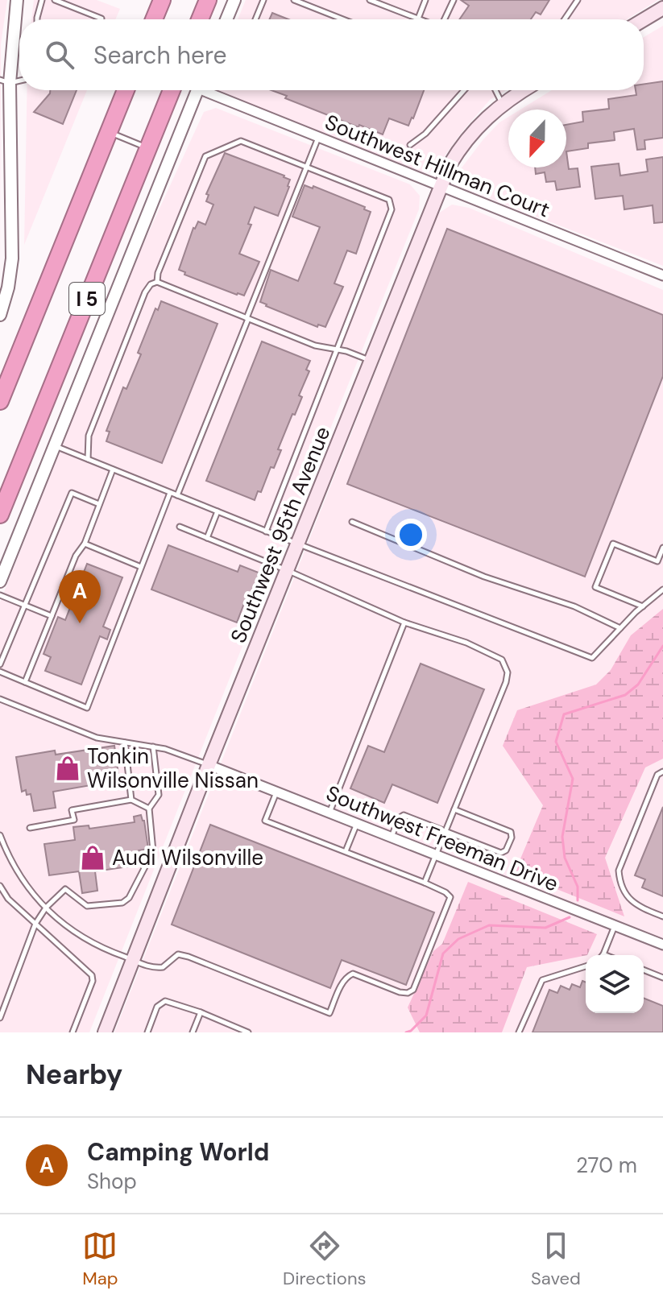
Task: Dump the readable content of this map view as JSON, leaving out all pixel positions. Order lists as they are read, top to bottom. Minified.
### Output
{"streets":{"highway":["I 5"],"main road":["Southwest 95th Avenue"],"street":["Southwest Hillman Court","Southwest Freeman Drive"]},"crossings":[["Southwest Hillman Court","Southwest 95th Avenue"],["Southwest 95th Avenue","Southwest Freeman Drive"]],"places":{"shop":["Tonkin Wilsonville Nissan","Audi Wilsonville"]},"north":"bottom","page":{"search":"Search here","pins":"A","heading":"Nearby","list":[{"mark":"A","name":"Camping World","note":"Shop","value":"270 m"}],"nav":["Map","Directions","Saved"]}}
